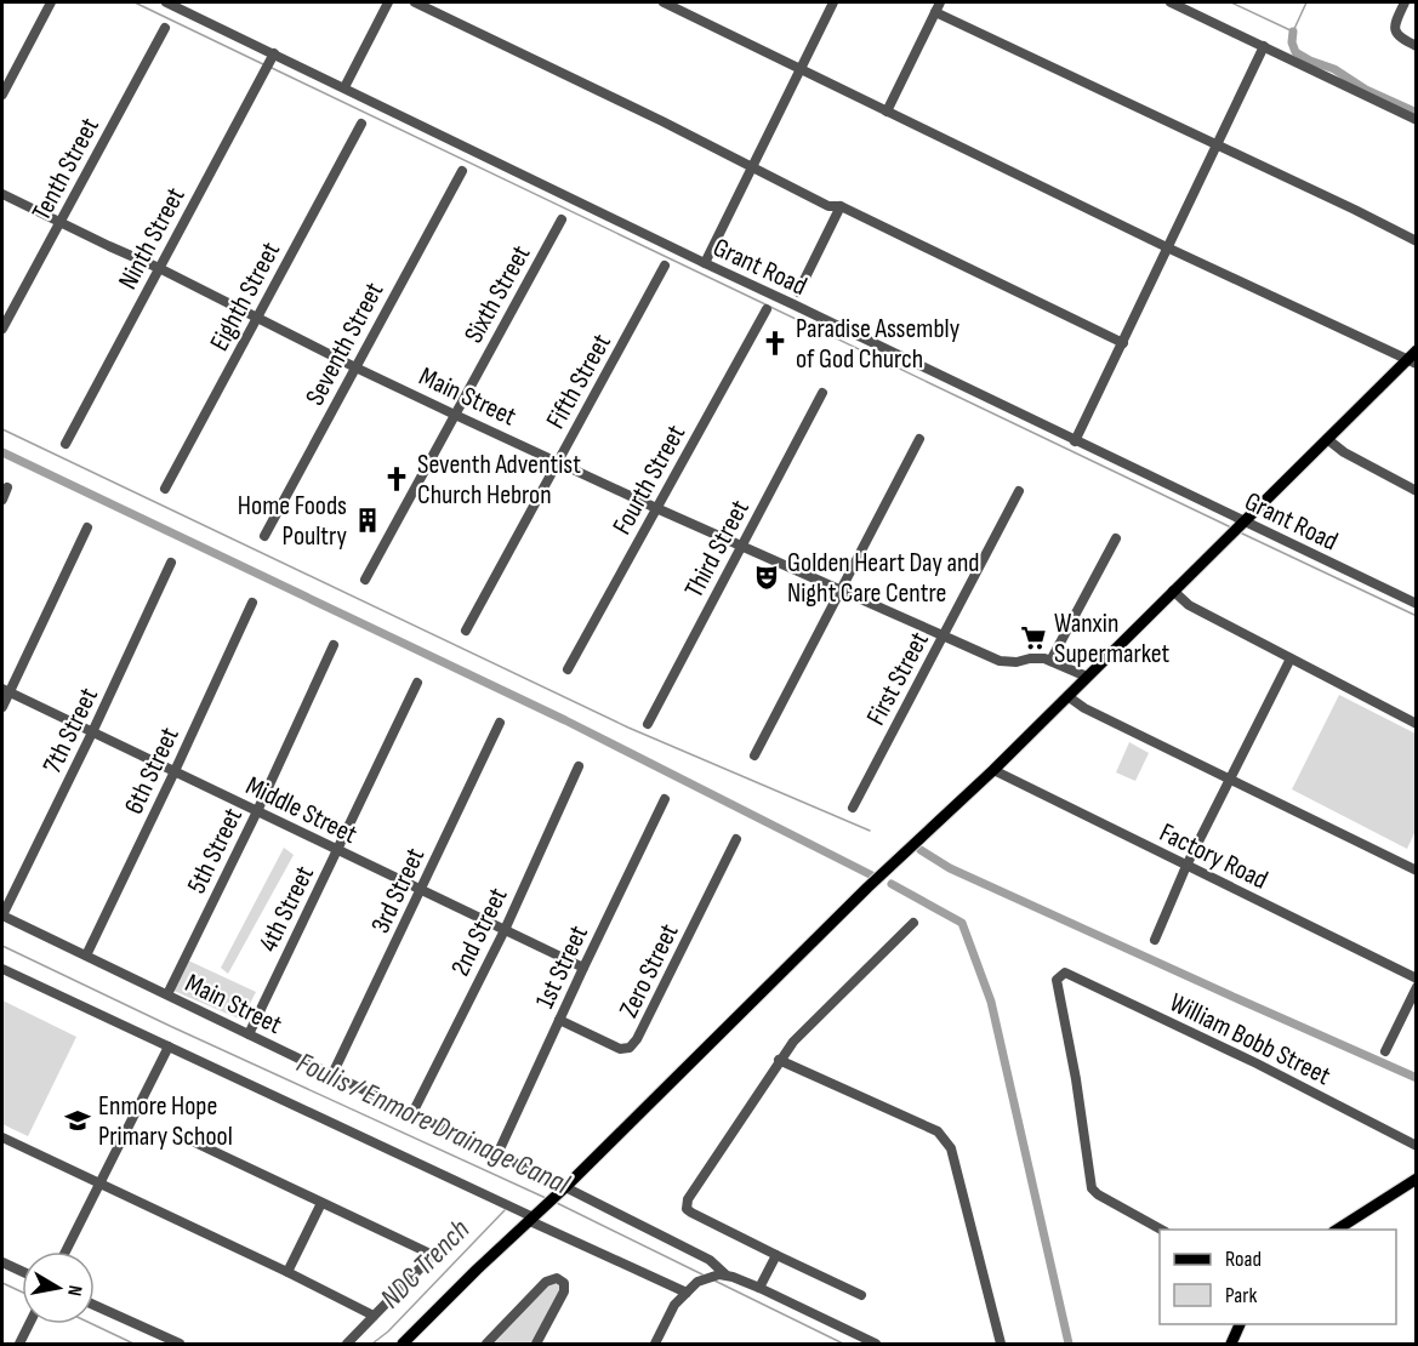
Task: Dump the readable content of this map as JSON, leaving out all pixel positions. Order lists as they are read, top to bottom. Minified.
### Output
{"streets":{"street":["Tenth Street","Ninth Street","Grant Road","Sixth Street","Eighth Street","Seventh Street","Fifth Street","Main Street","Fourth Street","Third Street","First Street","7th Street","6th Street","Middle Street","5th Street","Factory Road","3rd Street","4th Street","2nd Street","1st Street","Zero Street","William Bobb Street"]},"crossings":[["Tenth Street","Main Street"],["Ninth Street","Grant Road"],["Ninth Street","Main Street"],["Sixth Street","Main Street"],["Eighth Street","Main Street"],["Seventh Street","Main Street"],["Fifth Street","Main Street"],["Main Street","Fourth Street"],["Main Street","Third Street"],["Main Street","First Street"],["Main Street","7th Street"],["Main Street","6th Street"],["Main Street","5th Street"],["Main Street","3rd Street"],["Main Street","4th Street"],["Main Street","2nd Street"],["Main Street","1st Street"],["7th Street","Middle Street"],["6th Street","Middle Street"],["Middle Street","5th Street"],["Middle Street","3rd Street"],["Middle Street","4th Street"],["Middle Street","2nd Street"],["Middle Street","1st Street"],["1st Street","Zero Street"]],"water":["Foulis / Enmore Drainage Canal","NDC Trench"],"places":{"church":["Paradise Assembly of God Church","Seventh Adventist Church Hebron"],"building":["Home Foods Poultry"],"theatre":["Golden Heart Day and Night Care Centre"],"supermarket":["Wanxin Supermarket"],"school or university":["Enmore Hope Primary School"]},"legend":["Road","Park"],"north":"right"}
